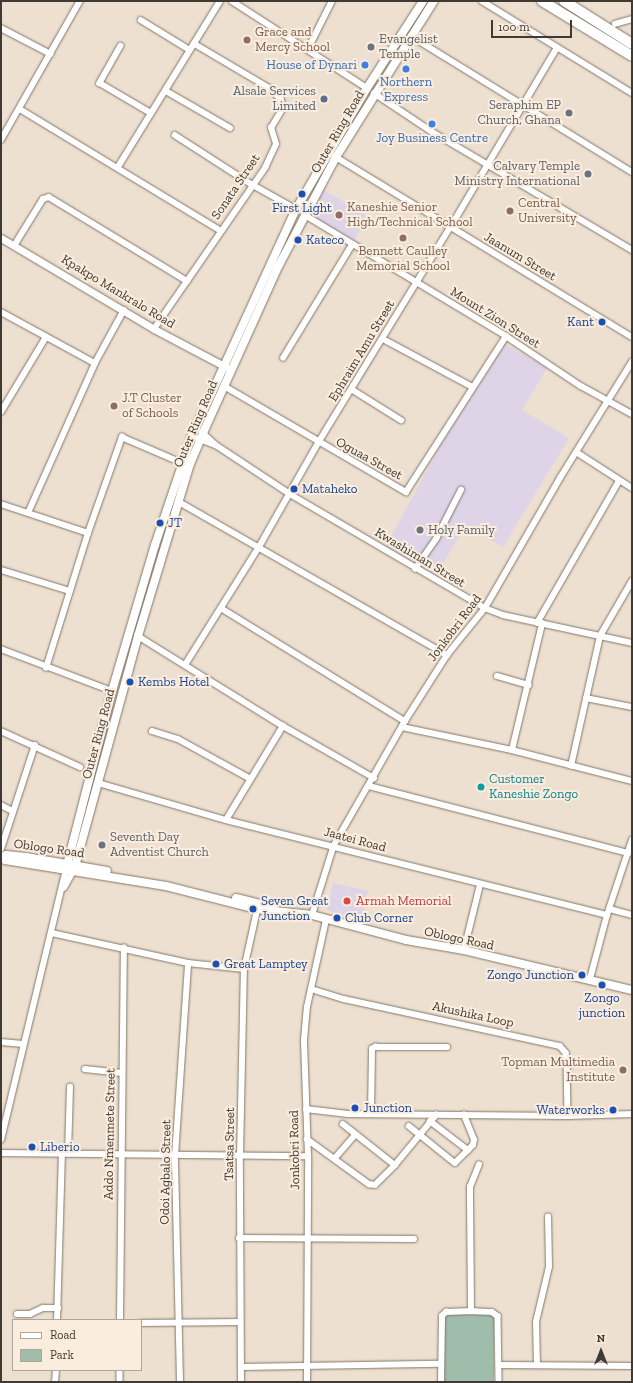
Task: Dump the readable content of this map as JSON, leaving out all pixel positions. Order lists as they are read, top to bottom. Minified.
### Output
{"streets":{"main road":["Outer Ring Road","Oblogo Road"],"street":["Sonata Street","Jaanum Street","Kpakpo Mankralo Road","Mount Zion Street","Ephraim Amu Street","Oguaa Street","Kwashiman Street","Jonkobri Road","Jaatei Road","Akushika Loop","Addo Nmenmete Street","Tsatsa Street","Odoi Agbalo Street"]},"crossings":[["Outer Ring Road","Jaanum Street"],["Outer Ring Road","Kpakpo Mankralo Road"],["Outer Ring Road","Mount Zion Street"],["Outer Ring Road","Oguaa Street"],["Outer Ring Road","Kwashiman Street"],["Outer Ring Road","Jaatei Road"],["Outer Ring Road","Oblogo Road"],["Sonata Street","Kpakpo Mankralo Road"],["Jaanum Street","Ephraim Amu Street"],["Mount Zion Street","Ephraim Amu Street"],["Mount Zion Street","Oguaa Street"],["Mount Zion Street","Jonkobri Road"],["Ephraim Amu Street","Oguaa Street"],["Ephraim Amu Street","Kwashiman Street"],["Kwashiman Street","Jonkobri Road"],["Jonkobri Road","Jaatei Road"],["Jonkobri Road","Oblogo Road"],["Jonkobri Road","Akushika Loop"],["Oblogo Road","Tsatsa Street"]],"places":["Grace and Mercy School","Evangelist Temple","House of Dynari","Northern Express","Alsale Services Limited","Seraphim EP Church, Ghana","Joy Business Centre","Calvary Temple Ministry International","First Light","Central University","Kaneshie Senior High/Technical School","Bennett Caulley Memorial School","Kateco","Kant","J.T Cluster of Schools","Mataheko","JT","Holy Family","Kembs Hotel","Customer Kaneshie Zongo","Seventh Day Adventist Church","Armah Memorial","Seven Great Junction","Club Corner","Great Lamptey","Zongo Junction","Zongo junction","Topman Multimedia Institute","Junction","Waterworks","Liberio"],"legend":["Road","Park"],"scale_bar":"100 m","north":"top"}
